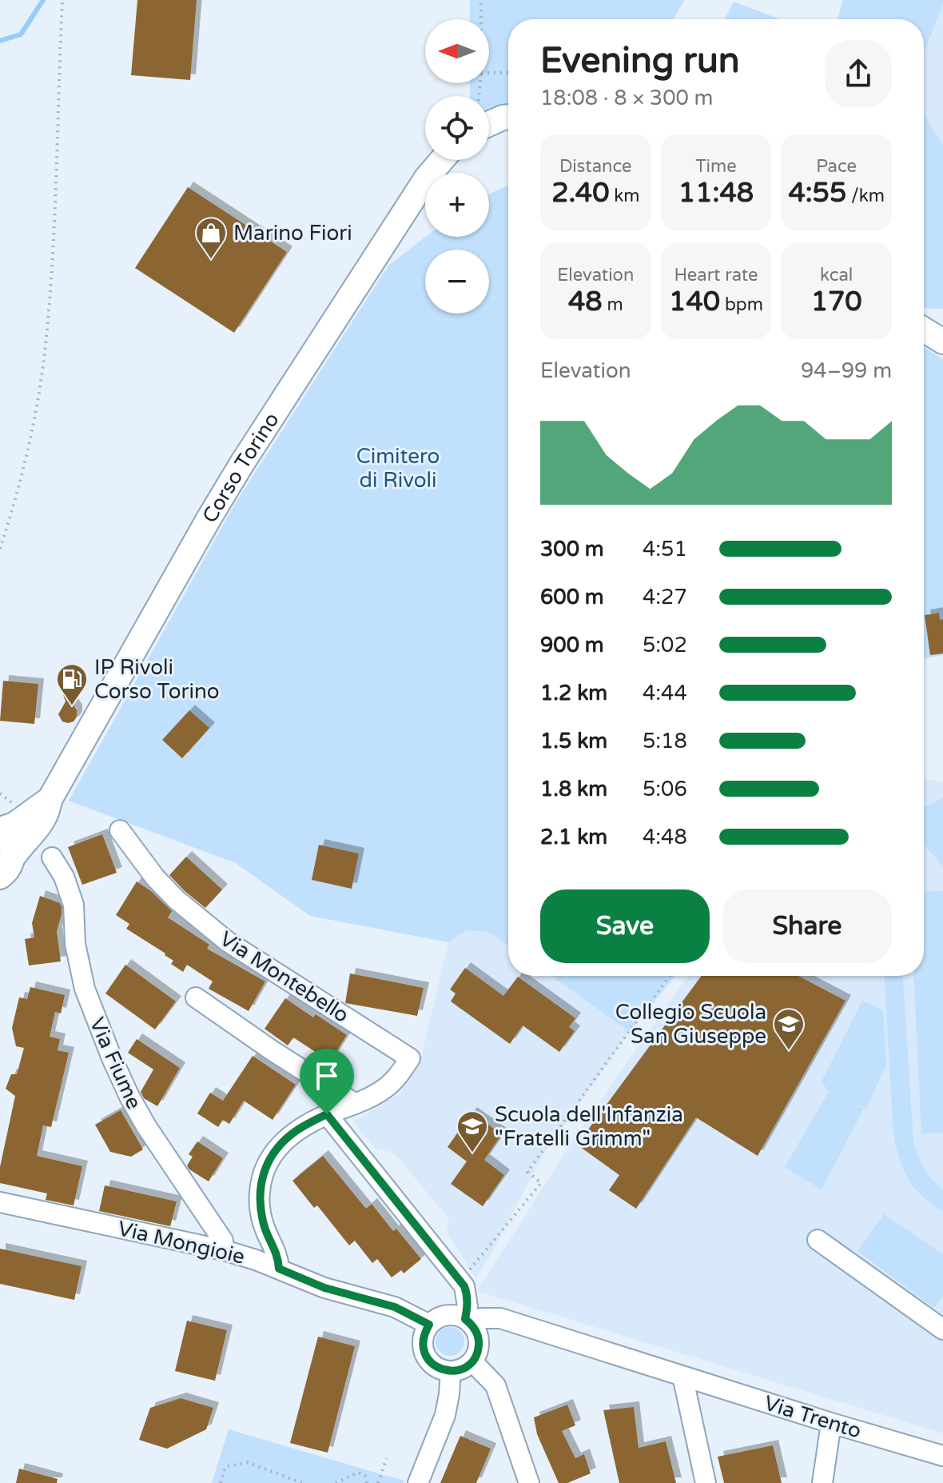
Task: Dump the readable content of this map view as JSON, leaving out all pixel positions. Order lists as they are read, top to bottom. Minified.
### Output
{"streets":{"main road":["Corso Torino"],"street":["Via Montebello","Via Fiume","Via Mongioie","Via Trento"]},"crossings":[["Via Montebello","Via Mongioie"],["Via Fiume","Via Mongioie"],["Via Mongioie","Via Trento"]],"parks":["Cimitero di Rivoli"],"places":{"shop":["Marino Fiori"],"fuel station":["IP Rivoli Corso Torino"],"school or university":["Collegio Scuola San Giuseppe","Scuola dell'Infanzia \"Fratelli Grimm\""]},"north":"left","page":{"map_buttons":["+","−"],"heading":["Evening run","18:08 · 8 × 300 m"],"stats":[["Distance","2.40 km"],["Time","11:48"],["Pace","4:55 /km"],["Elevation","48 m"],["Heart rate","140 bpm"],["kcal","170"]],"chart":["Elevation","94–99 m"],"list":[{"name":"300 m","note":"4:51"},{"name":"600 m","note":"4:27"},{"name":"900 m","note":"5:02"},{"name":"1.2 km","note":"4:44"},{"name":"1.5 km","note":"5:18"},{"name":"1.8 km","note":"5:06"},{"name":"2.1 km","note":"4:48"}],"buttons":["Save","Share"]}}
